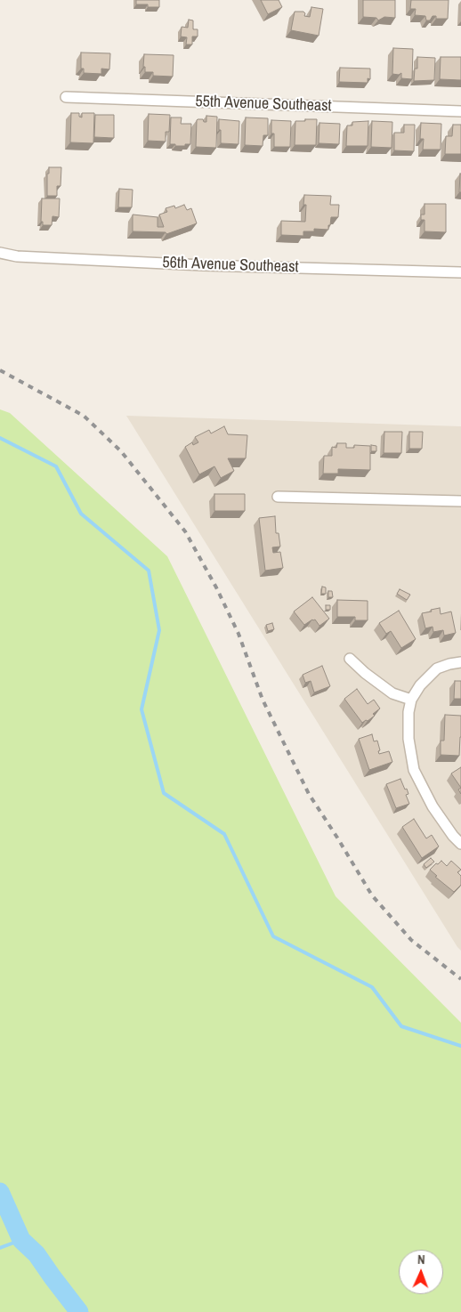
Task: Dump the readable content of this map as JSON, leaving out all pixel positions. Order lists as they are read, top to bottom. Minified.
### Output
{"streets":{"street":["55th Avenue Southeast","56th Avenue Southeast"]},"north":"top"}
